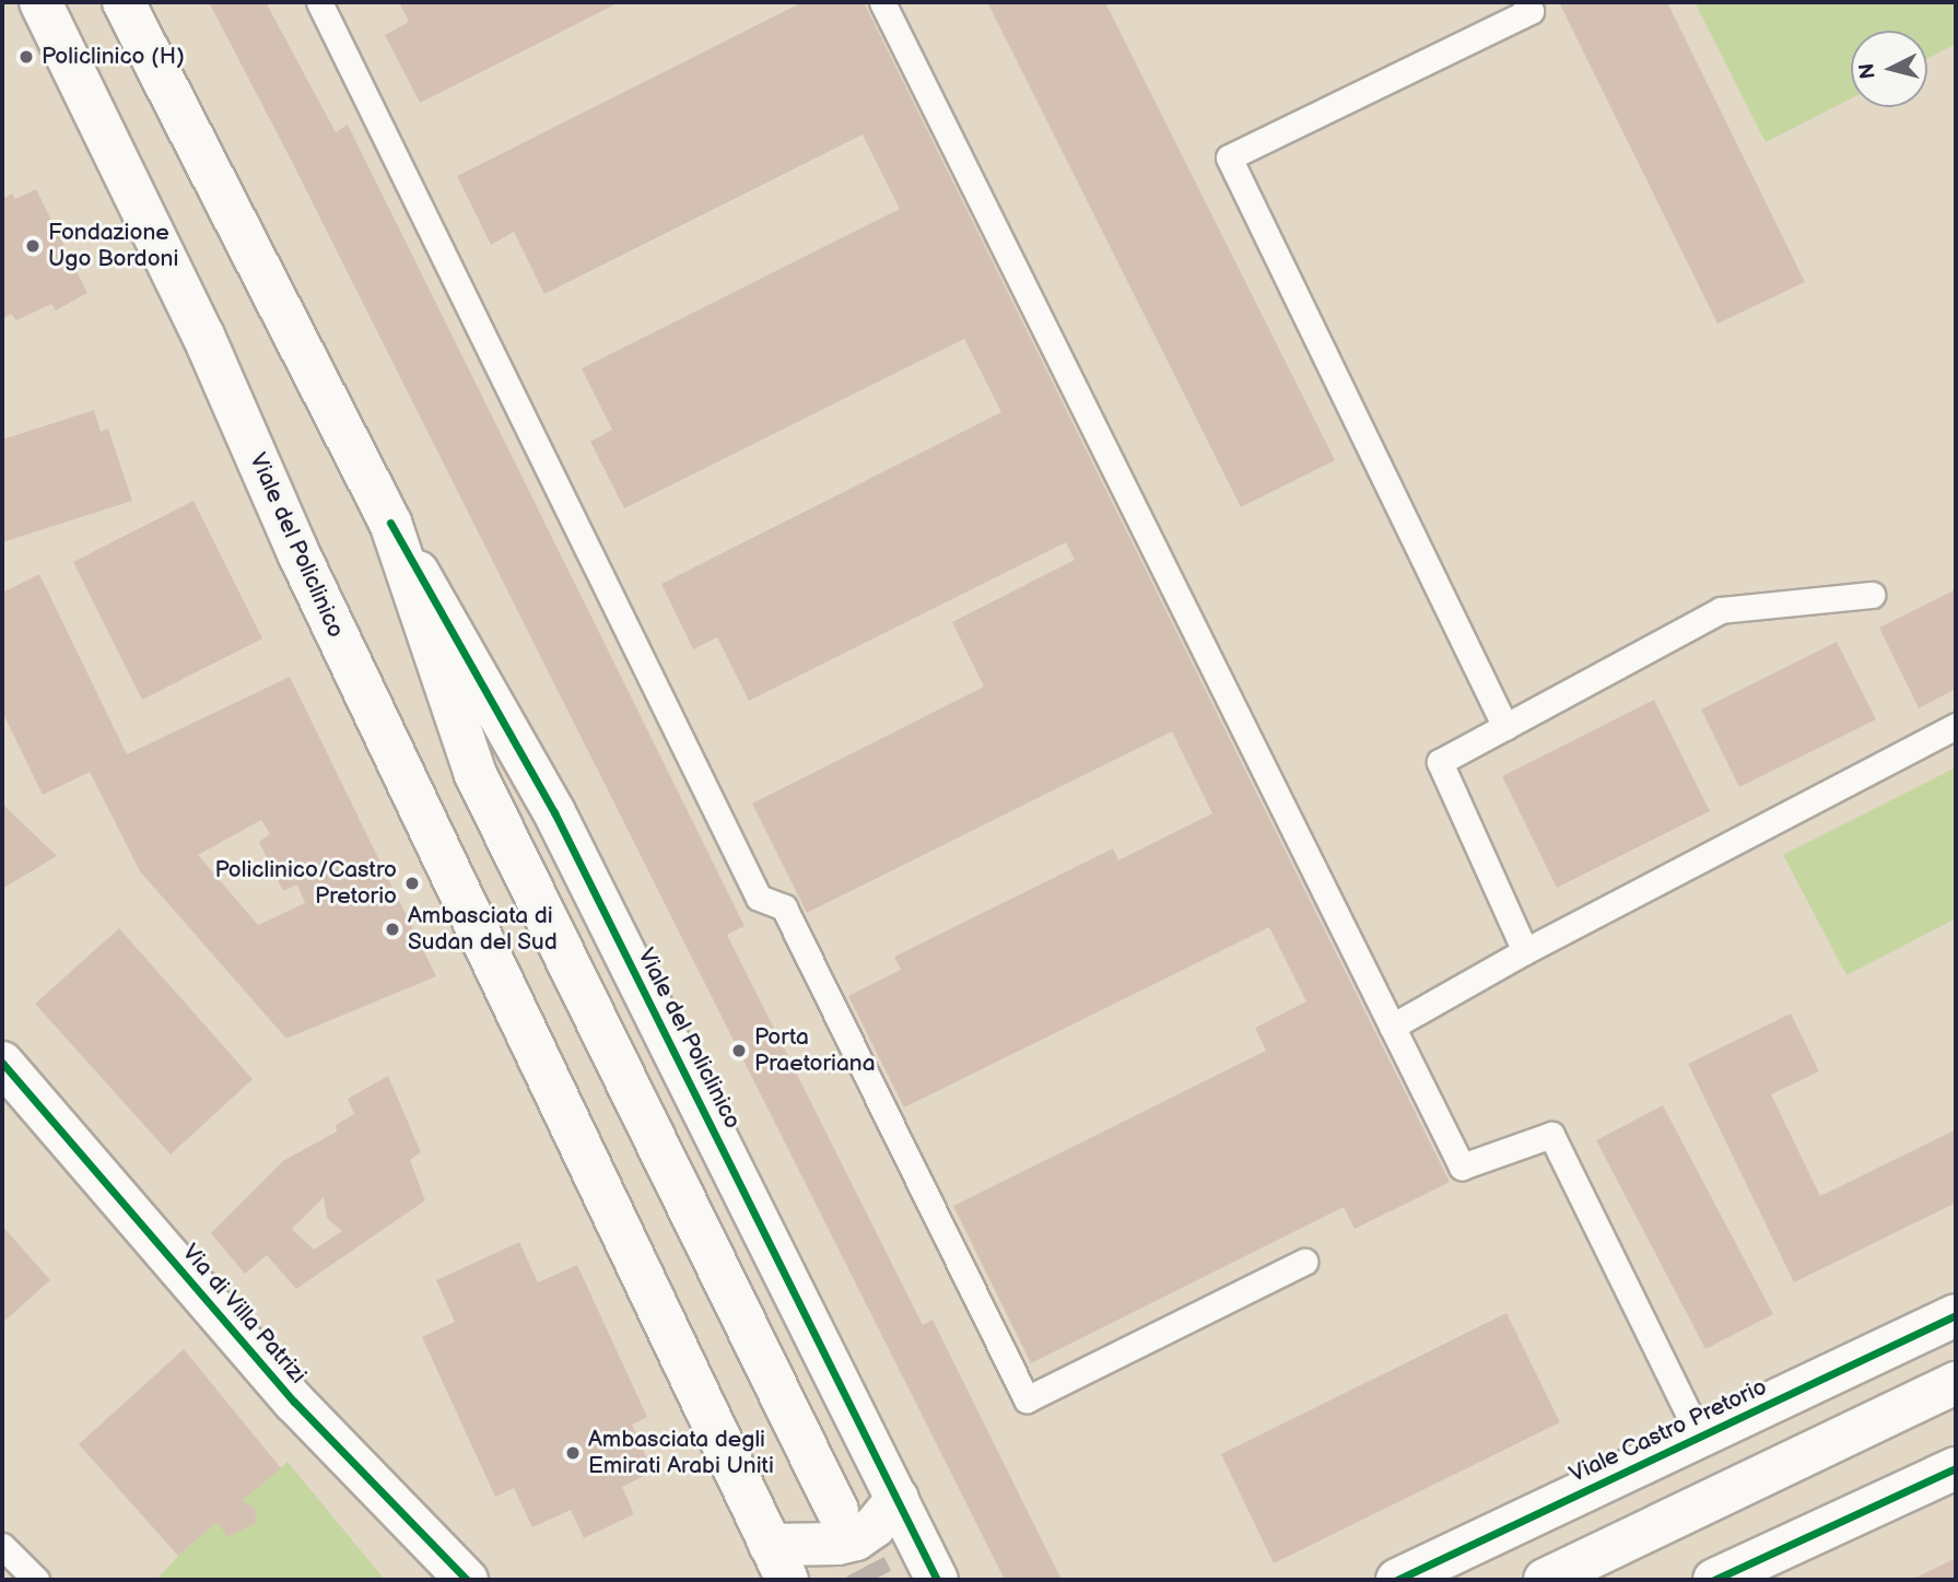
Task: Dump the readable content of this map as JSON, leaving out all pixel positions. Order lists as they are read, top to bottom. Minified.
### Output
{"streets":{"main road":["Viale del Policlinico","Via di Villa Patrizi","Viale Castro Pretorio"]},"places":["Policlinico (H)","Fondazione Ugo Bordoni","Policlinico/Castro Pretorio","Ambasciata di Sudan del Sud","Porta Praetoriana","Ambasciata degli Emirati Arabi Uniti"],"north":"left"}
